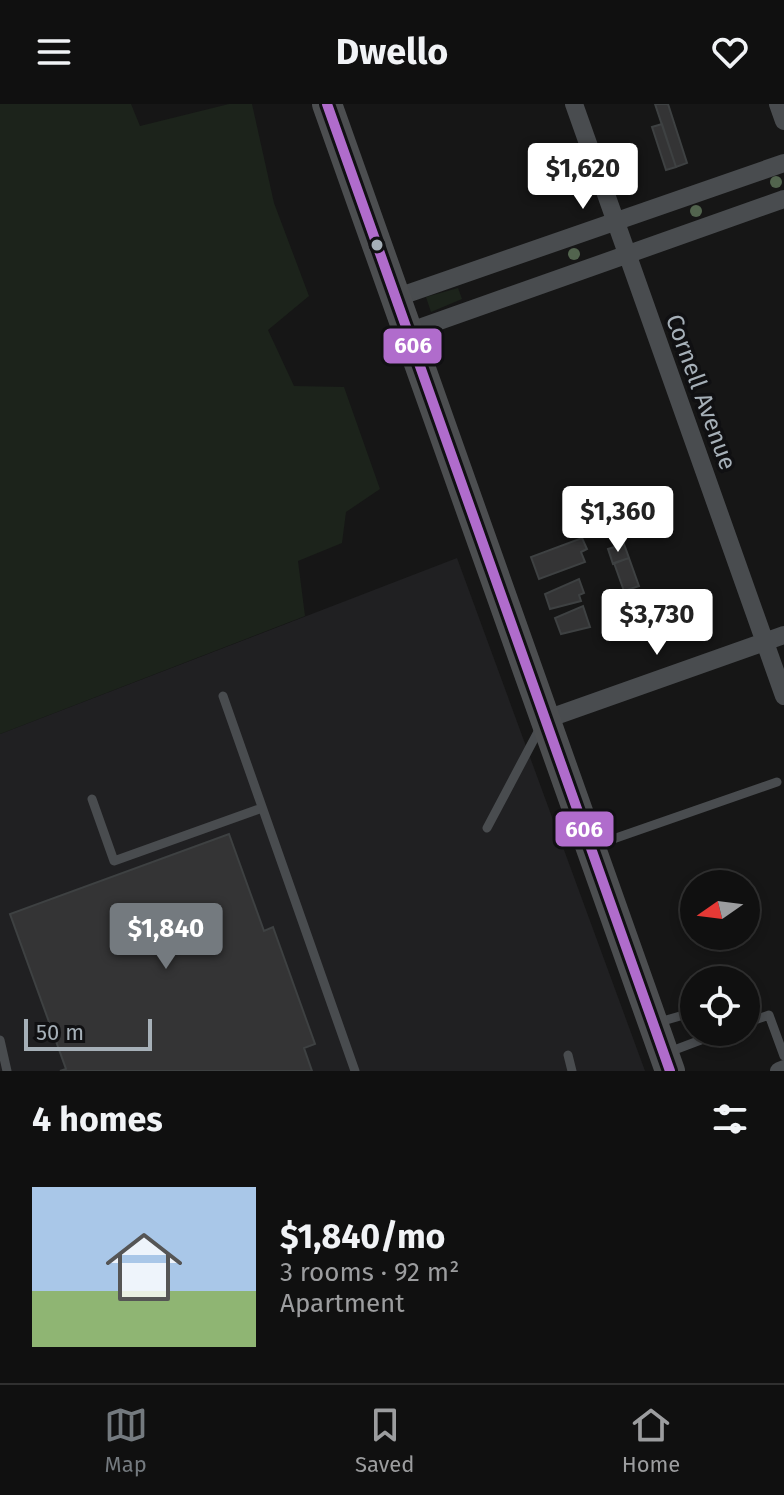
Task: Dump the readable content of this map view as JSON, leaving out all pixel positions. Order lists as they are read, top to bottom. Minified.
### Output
{"streets":{"street":["Cornell Avenue"]},"lines":["transit line 606"],"scale_bar":"50 m","north":"left","page":{"header":"Dwello","price":["$1,620","$1,360","$3,730","$1,840"],"scale":"50 m","heading":"4 homes","list":[{"name":"$1,840/mo","note":"3 rooms · 92 m² · Apartment"}],"tabs":["Map","Saved","Home"]}}
